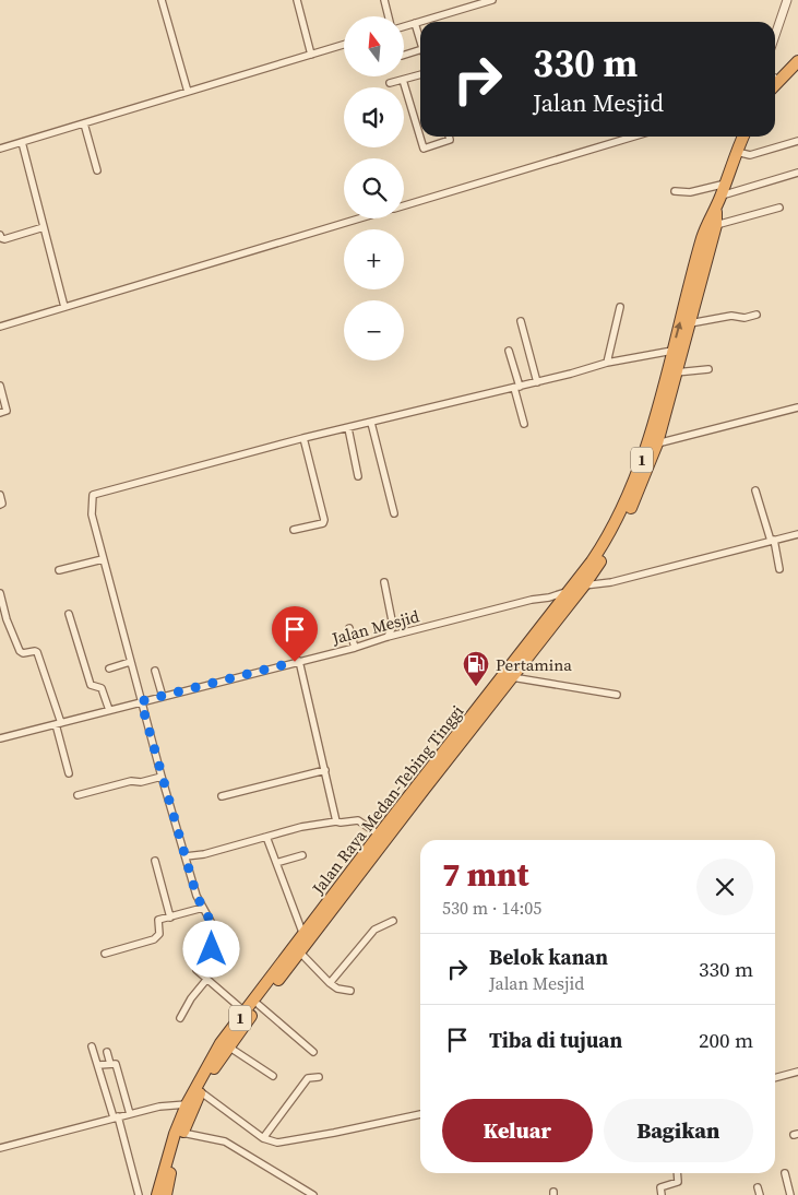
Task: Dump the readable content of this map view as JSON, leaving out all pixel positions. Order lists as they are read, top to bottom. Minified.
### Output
{"streets":{"highway":["1","Jalan Raya Medan-Tebing Tinggi"],"street":["Jalan Mesjid"]},"crossings":[["Jalan Mesjid","Jalan Raya Medan-Tebing Tinggi"]],"places":{"fuel station":["Pertamina"]},"north":"top","page":{"map_buttons":["+","−"],"turn":["330 m","Jalan Mesjid"],"heading":["7 mnt","530 m · 14:05"],"list":[{"name":"Belok kanan","note":"Jalan Mesjid","value":"330 m"},{"name":"Tiba di tujuan","value":"200 m"}],"buttons":["Keluar","Bagikan"]}}
